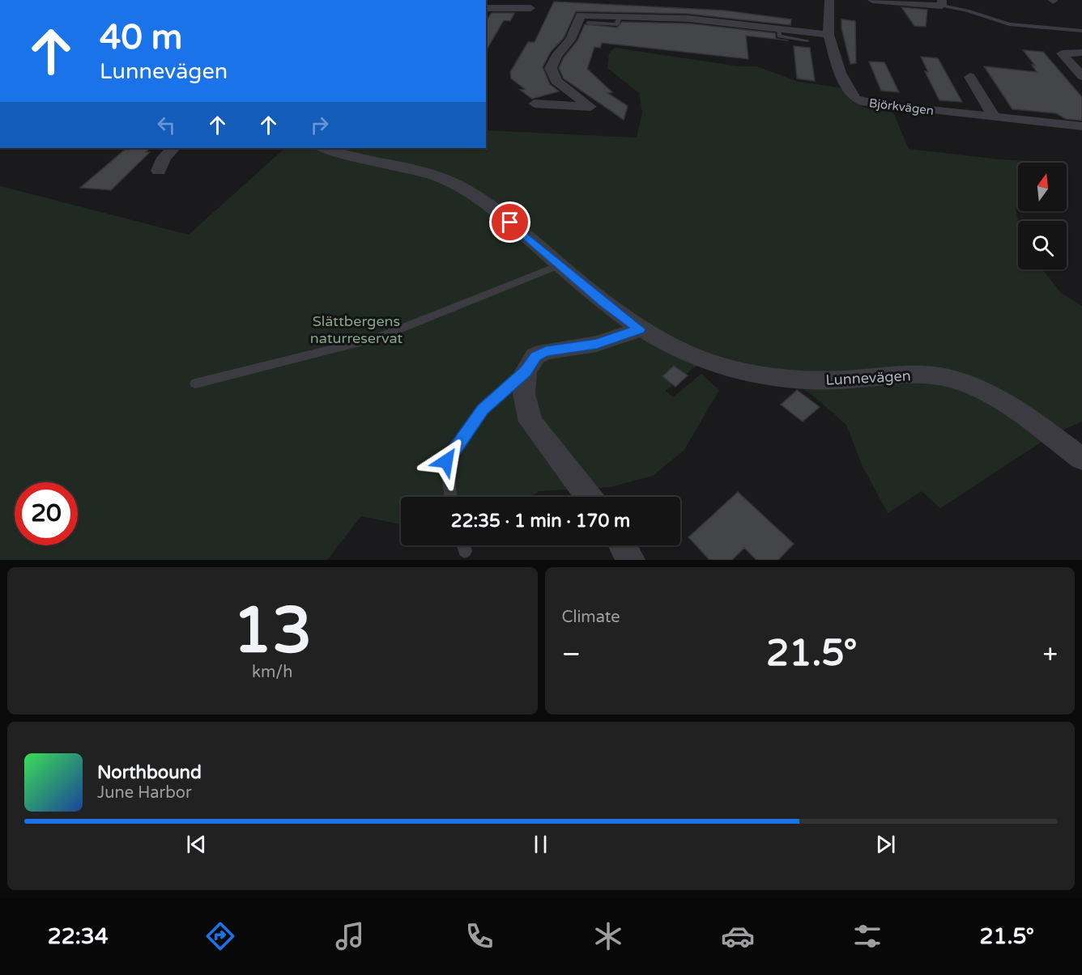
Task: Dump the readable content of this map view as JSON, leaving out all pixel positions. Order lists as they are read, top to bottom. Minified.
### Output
{"streets":{"street":["Björkvägen","Lunnevägen"]},"parks":["Slättbergens naturreservat"],"north":"top","page":{"turn":["40 m","Lunnevägen"],"limit":"20","trip":"22:35 · 1 min · 170 m","tile":[["13","km/h"],"Climate"],"heat":["−","21.5°","+"],"song":["Northbound","June Harbor"],"tabs":["22:34","21.5°"]}}
